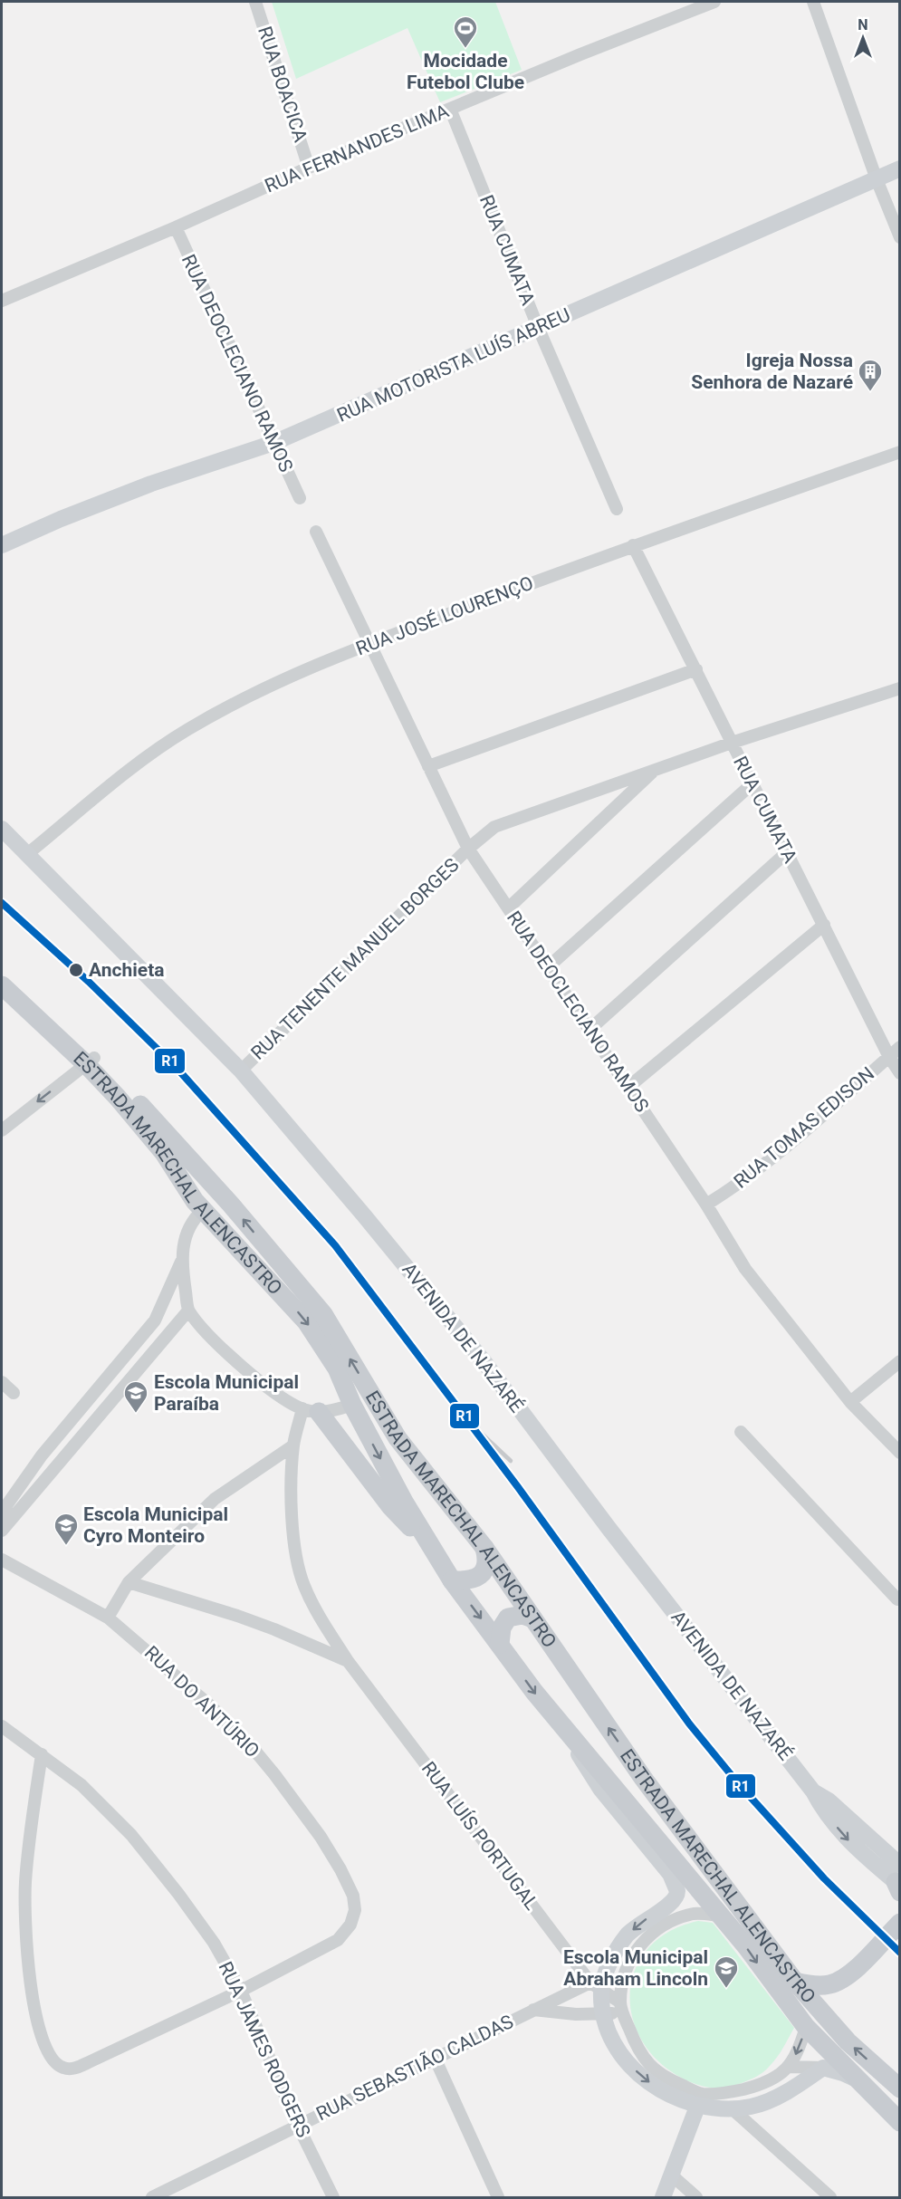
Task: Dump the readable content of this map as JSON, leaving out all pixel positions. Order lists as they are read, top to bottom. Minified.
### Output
{"streets":{"main road":["RUA MOTORISTA LUÍS ABREU","ESTRADA MARECHAL ALENCASTRO","AVENIDA DE NAZARÉ"],"street":["RUA BOACICA","RUA FERNANDES LIMA","RUA CUMATA","RUA DEOCLECIANO RAMOS","RUA JOSÉ LOURENÇO","RUA TENENTE MANUEL BORGES","RUA TOMAS EDISON","RUA DO ANTÚRIO","RUA LUÍS PORTUGAL","RUA JAMES RODGERS","RUA SEBASTIÃO CALDAS"]},"crossings":[["RUA BOACICA","RUA FERNANDES LIMA"],["RUA FERNANDES LIMA","RUA CUMATA"],["RUA FERNANDES LIMA","RUA DEOCLECIANO RAMOS"],["RUA CUMATA","RUA MOTORISTA LUÍS ABREU"],["RUA CUMATA","RUA JOSÉ LOURENÇO"],["RUA CUMATA","RUA TENENTE MANUEL BORGES"],["RUA CUMATA","RUA TOMAS EDISON"],["RUA DEOCLECIANO RAMOS","RUA MOTORISTA LUÍS ABREU"],["RUA DEOCLECIANO RAMOS","RUA JOSÉ LOURENÇO"],["RUA DEOCLECIANO RAMOS","RUA TENENTE MANUEL BORGES"],["RUA DEOCLECIANO RAMOS","RUA TOMAS EDISON"],["RUA JOSÉ LOURENÇO","AVENIDA DE NAZARÉ"],["RUA TENENTE MANUEL BORGES","AVENIDA DE NAZARÉ"],["ESTRADA MARECHAL ALENCASTRO","RUA LUÍS PORTUGAL"],["ESTRADA MARECHAL ALENCASTRO","RUA SEBASTIÃO CALDAS"],["RUA DO ANTÚRIO","RUA JAMES RODGERS"],["RUA LUÍS PORTUGAL","RUA SEBASTIÃO CALDAS"],["RUA JAMES RODGERS","RUA SEBASTIÃO CALDAS"]],"places":{"sports":["Mocidade Futebol Clube"],"building":["Igreja Nossa Senhora de Nazaré"],"other":["Anchieta"],"school or university":["Escola Municipal Paraíba","Escola Municipal Cyro Monteiro","Escola Municipal Abraham Lincoln"]},"lines":["transit line R1"],"north":"top"}
